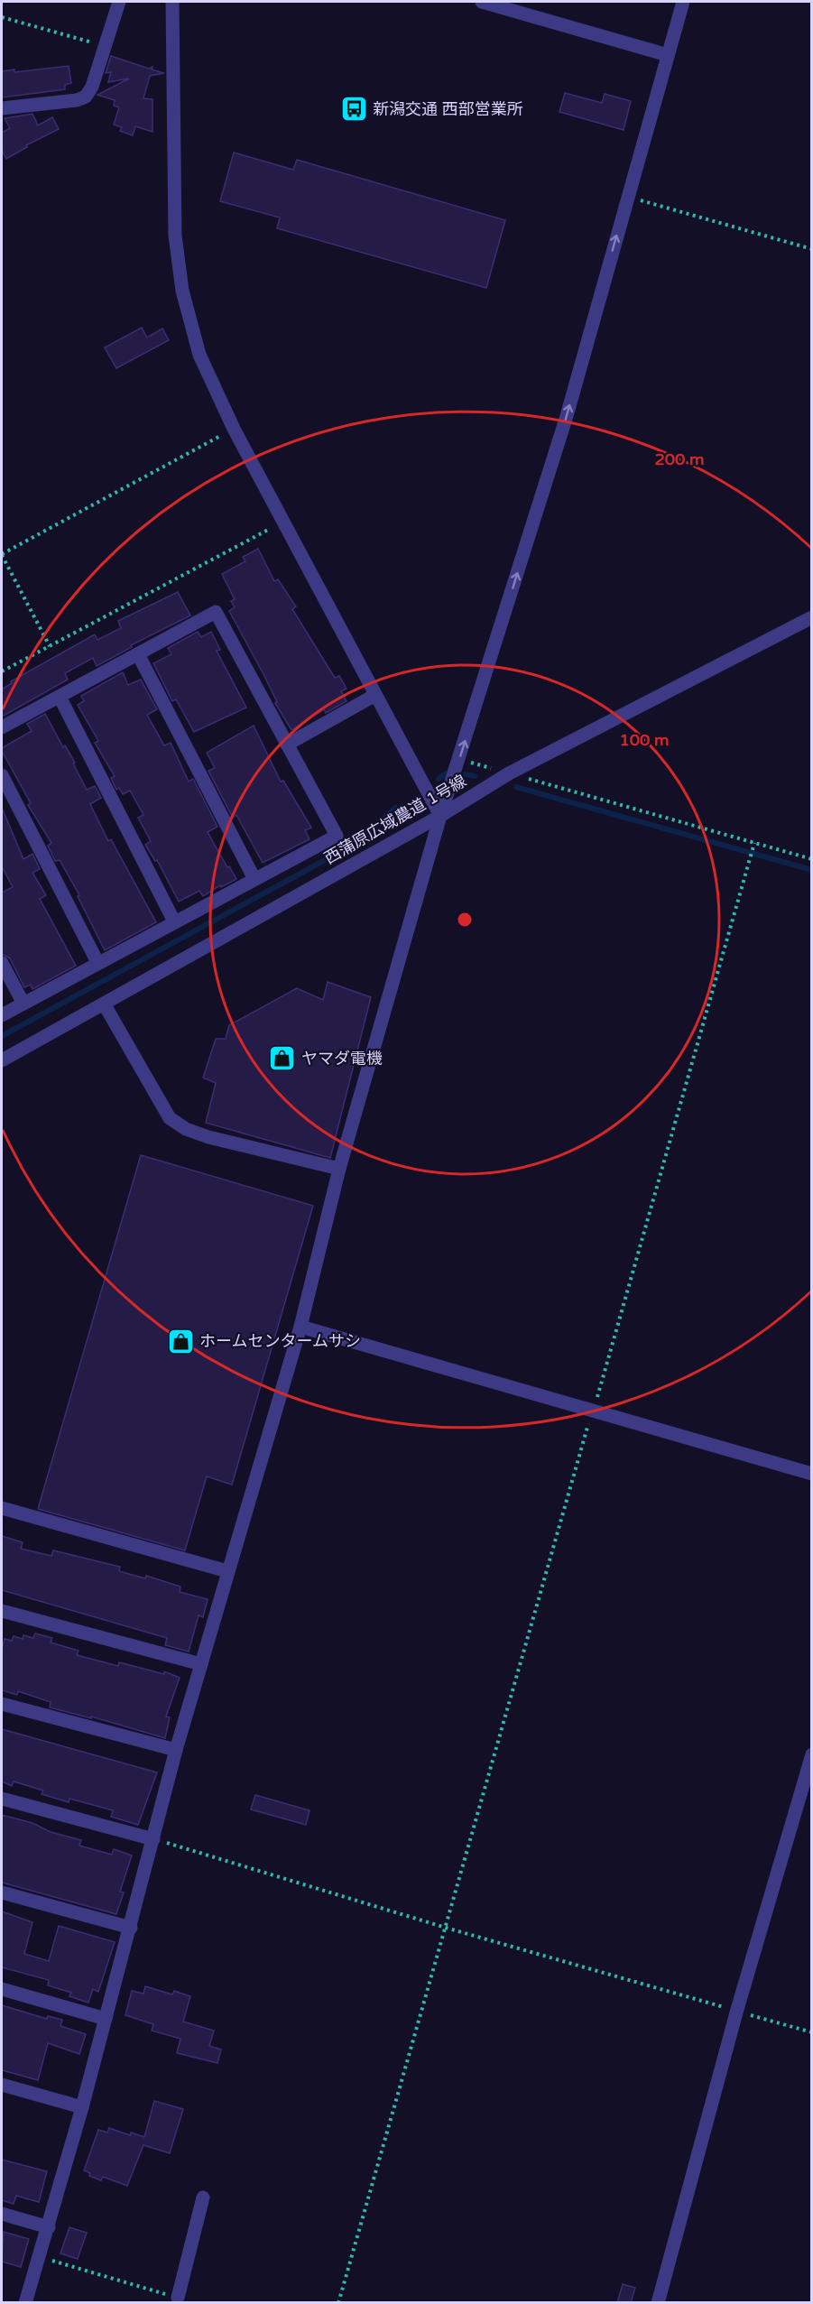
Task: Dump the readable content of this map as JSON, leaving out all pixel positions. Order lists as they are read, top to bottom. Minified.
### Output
{"streets":{"street":["西蒲原広域農道 1号線"]},"places":{"bus stop":["新潟交通 西部営業所"],"shop":["ヤマダ電機","ホームセンタームサシ"]},"rings":["200 m","100 m"]}
